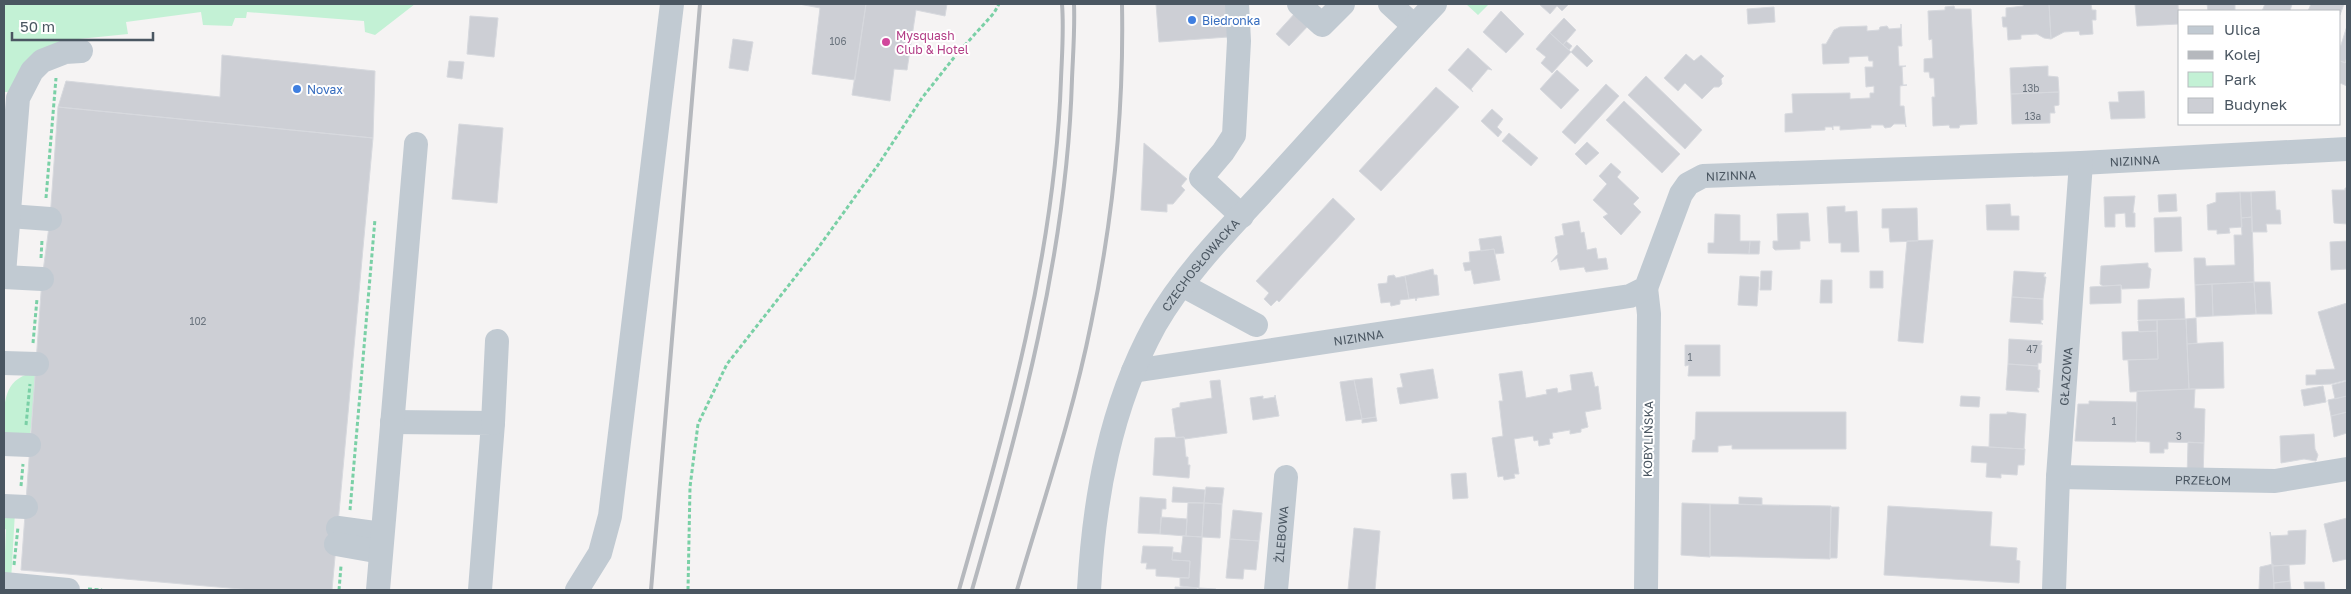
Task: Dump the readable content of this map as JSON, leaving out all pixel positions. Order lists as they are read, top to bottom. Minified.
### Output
{"streets":{"street":["NIZINNA","CZECHOSŁOWACKA","GŁAZOWA","KOBYLIŃSKA","PRZEŁOM","ŻLEBOWA"]},"crossings":[["NIZINNA","CZECHOSŁOWACKA"],["NIZINNA","GŁAZOWA"],["NIZINNA","KOBYLIŃSKA"],["GŁAZOWA","PRZEŁOM"]],"places":["Biedronka","Mysquash Club & Hotel","Novax"],"house_numbers":["106","13b","13a","102","47","1","1","3"],"legend":["Ulica","Kolej","Park","Budynek"],"scale_bar":"50 m"}
